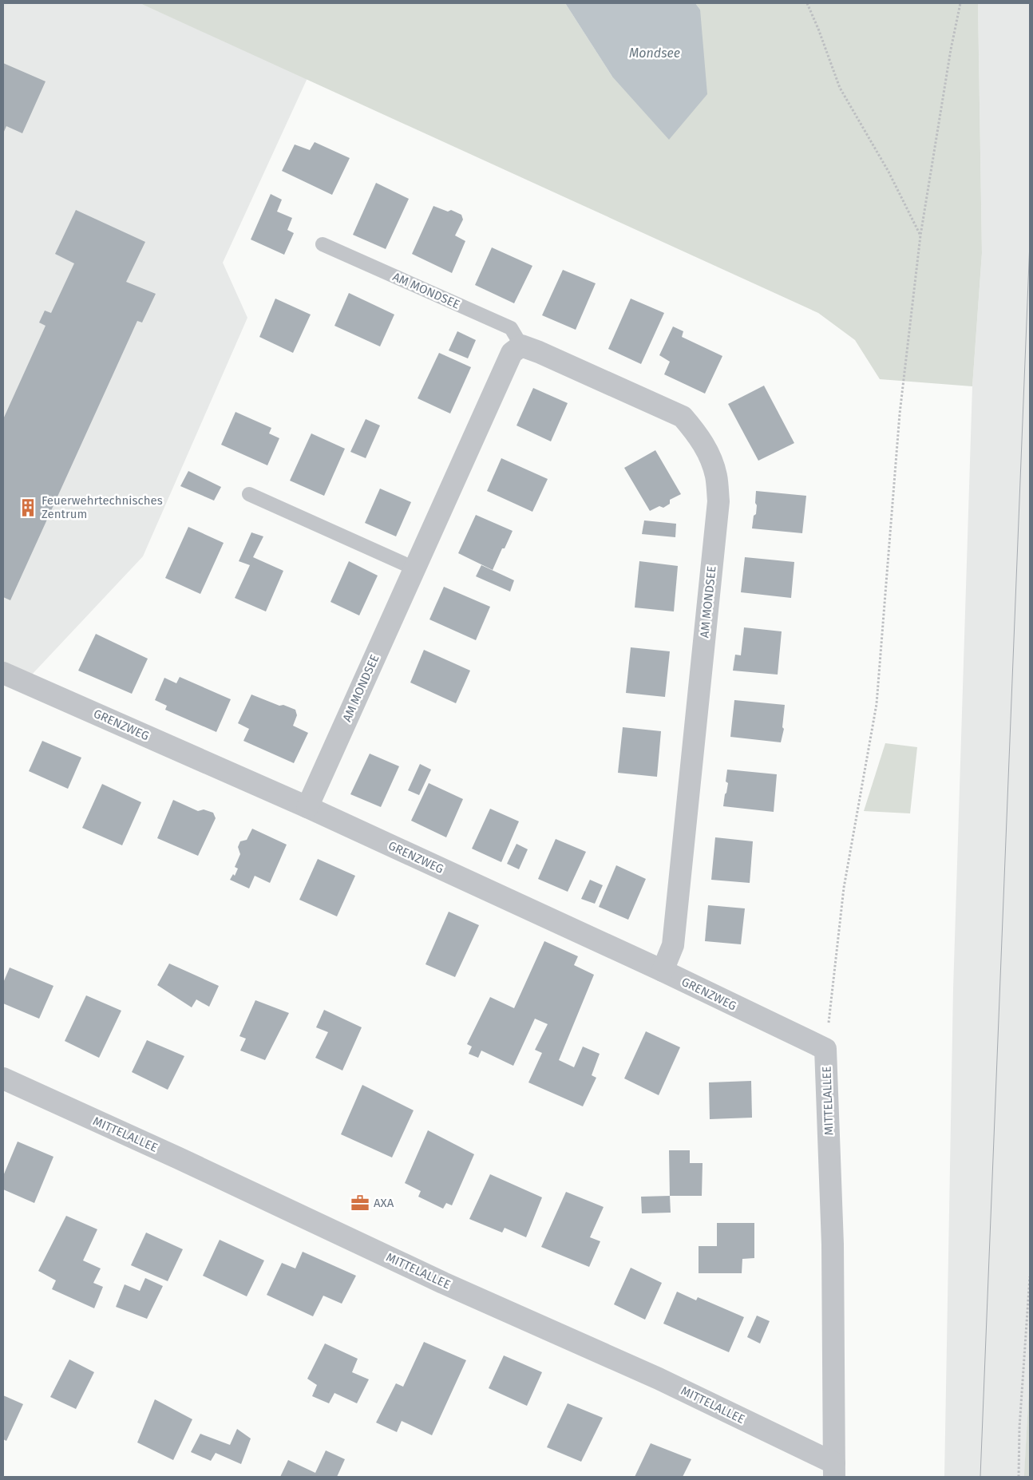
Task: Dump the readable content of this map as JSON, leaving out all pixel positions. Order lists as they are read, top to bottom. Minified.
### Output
{"streets":{"street":["AM MONDSEE","GRENZWEG","MITTELALLEE"]},"crossings":[["AM MONDSEE","GRENZWEG"],["GRENZWEG","MITTELALLEE"]],"water":["Mondsee"],"places":{"building":["Feuerwehrtechnisches Zentrum"],"office":["AXA"]}}
